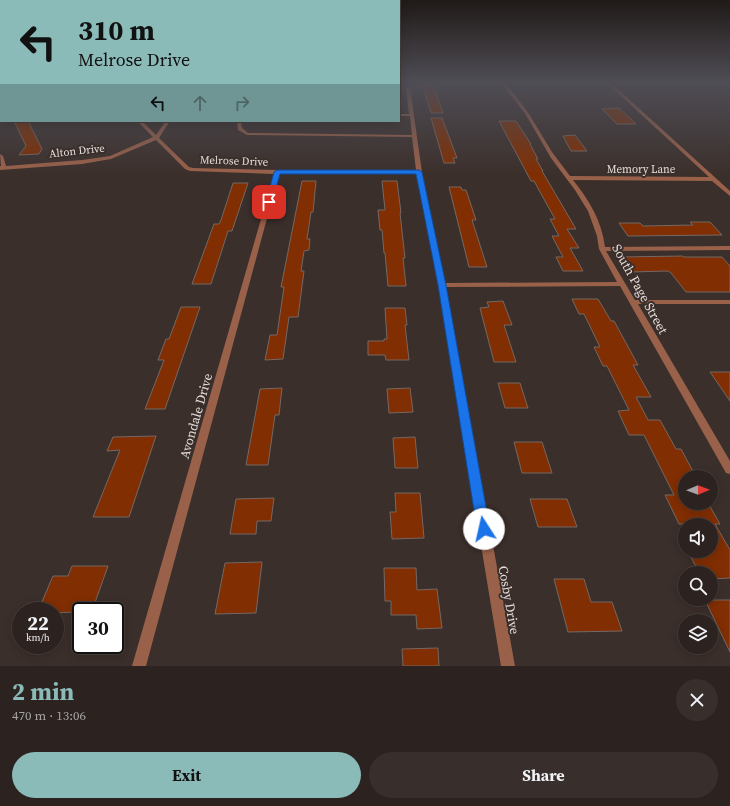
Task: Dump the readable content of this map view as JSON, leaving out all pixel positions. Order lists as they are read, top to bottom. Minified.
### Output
{"streets":{"street":["Alton Drive","Melrose Drive","Memory Lane","South Page Street","Avondale Drive","Cosby Drive"]},"crossings":[["Alton Drive","Melrose Drive"],["Melrose Drive","Avondale Drive"],["Melrose Drive","Cosby Drive"],["Memory Lane","South Page Street"]],"north":"right","page":{"turn":["310 m","Melrose Drive"],"speed":"22 km/h","limit":"30","heading":["2 min","470 m · 13:06"],"buttons":["Exit","Share"]}}
